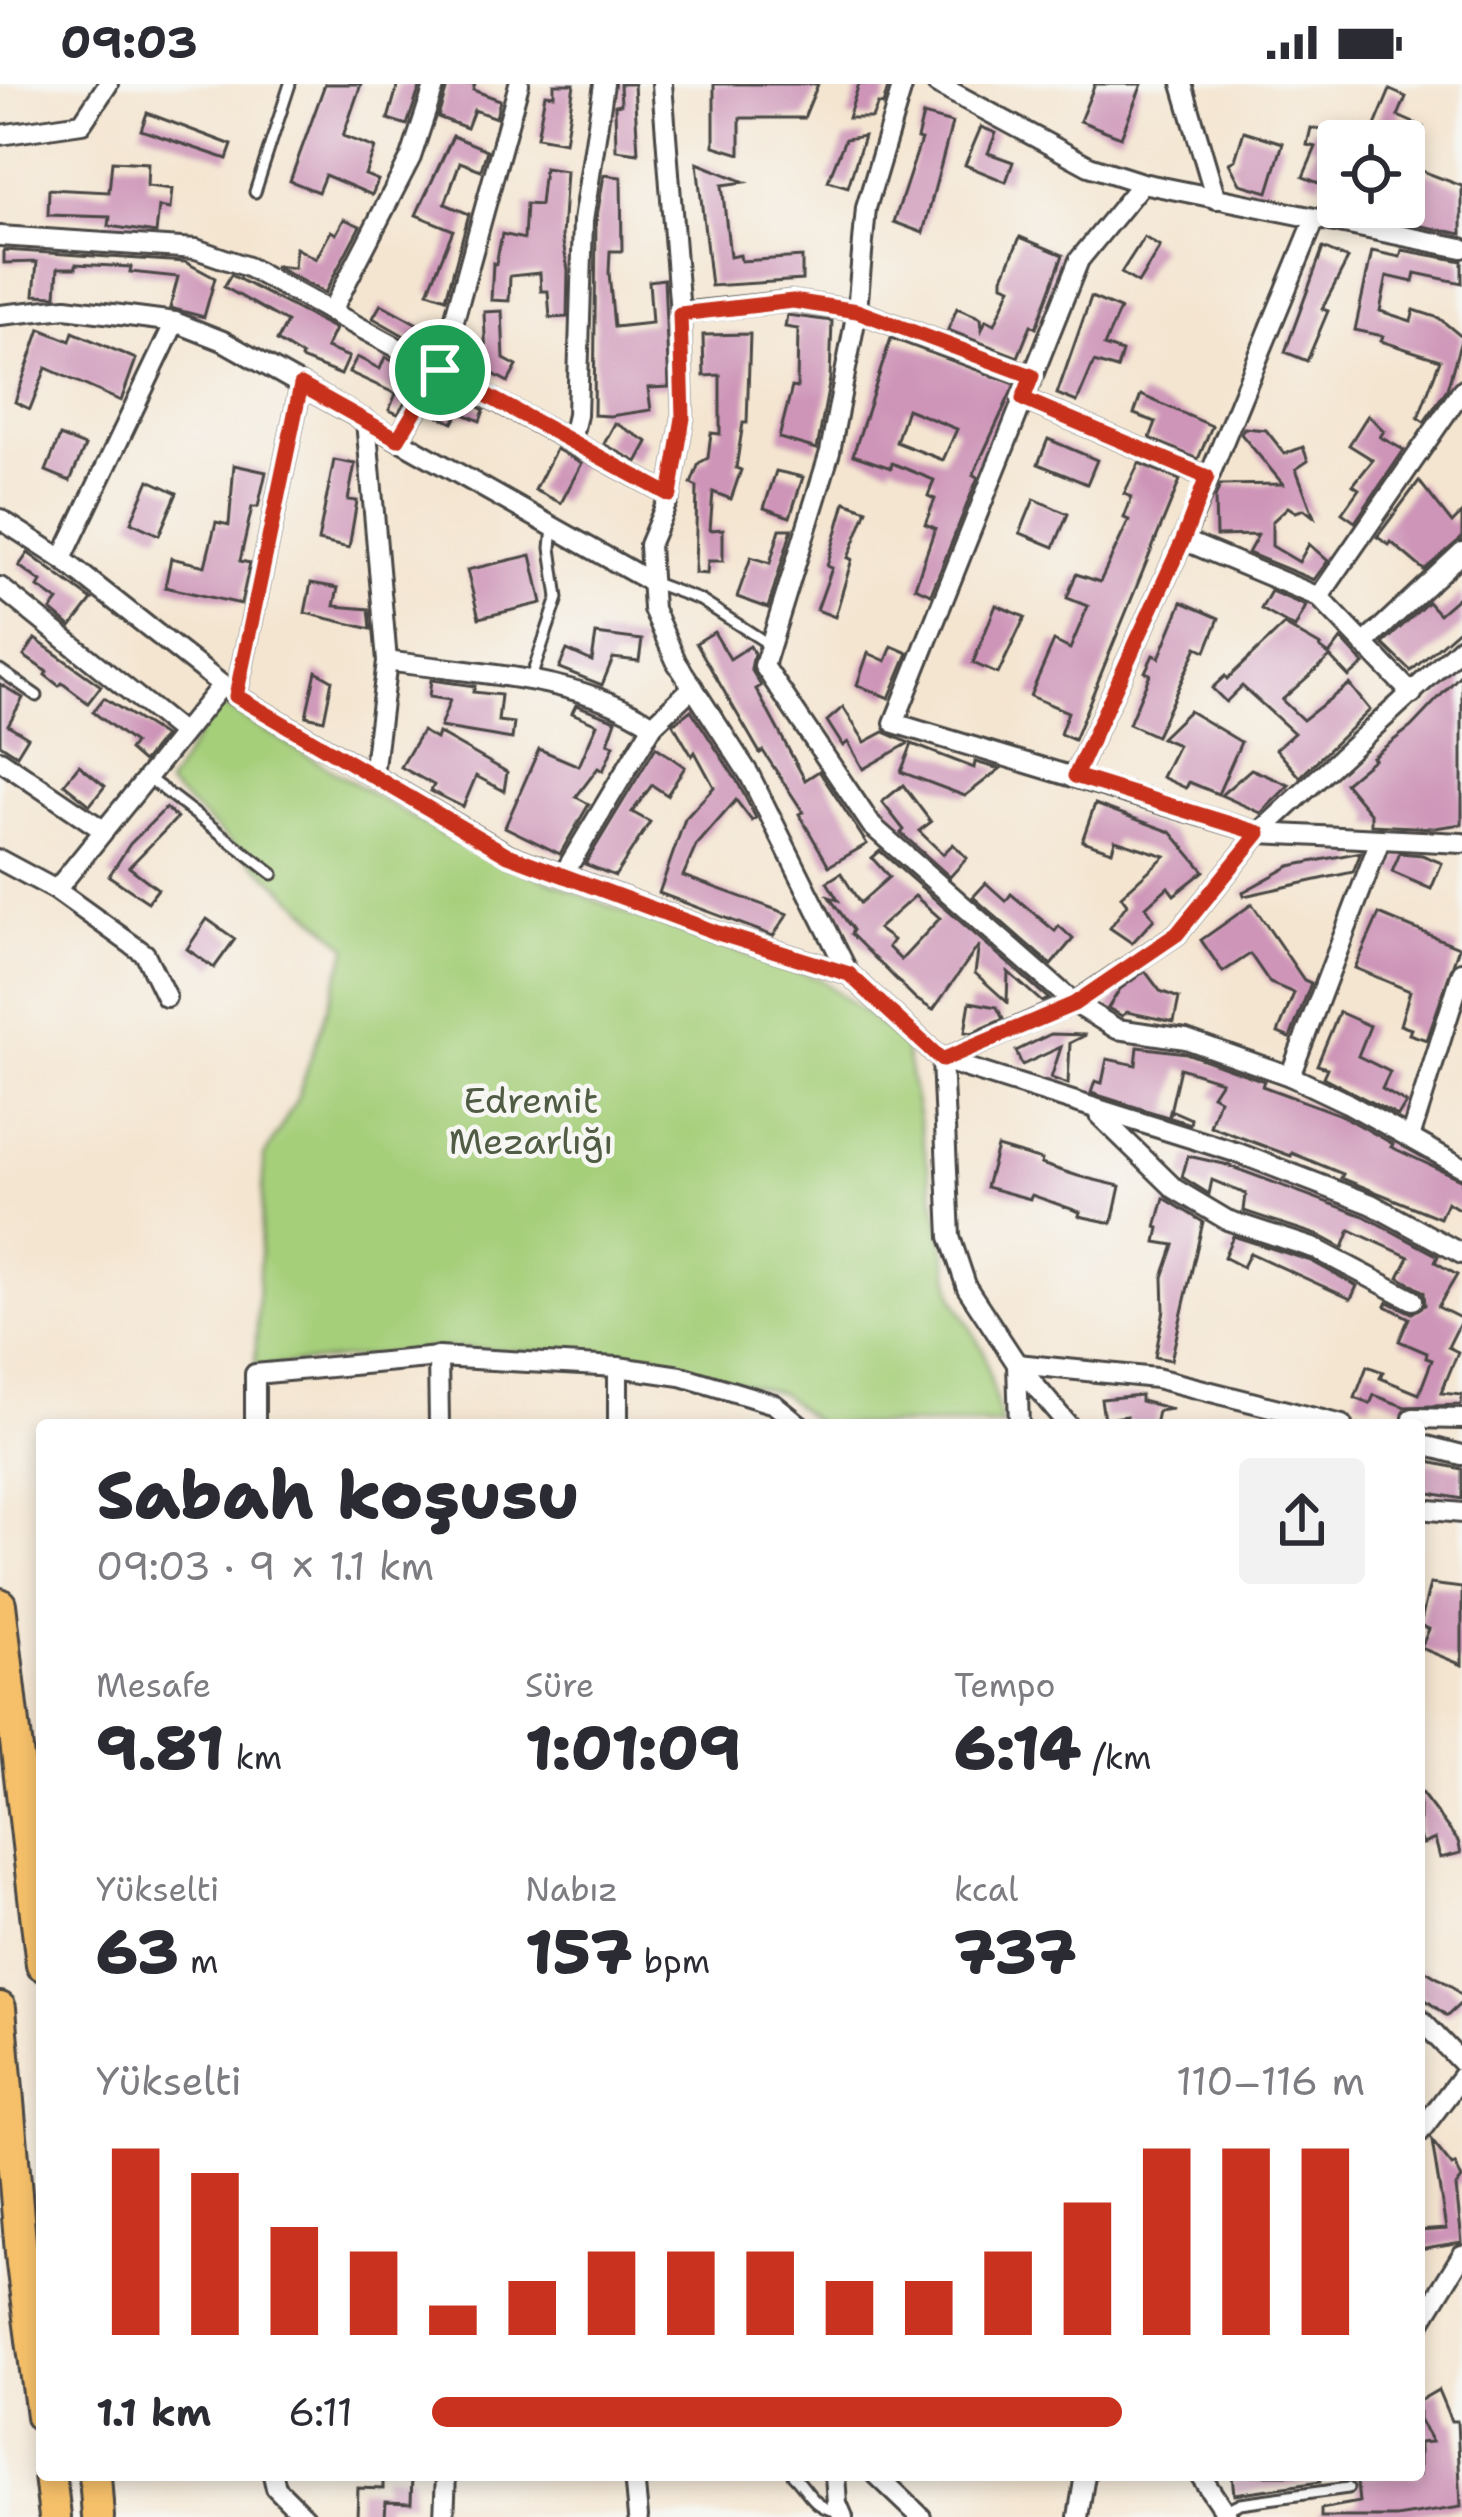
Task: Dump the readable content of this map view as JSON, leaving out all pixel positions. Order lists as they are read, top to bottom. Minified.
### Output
{"parks":["Edremit Mezarlığı"],"page":{"status":"09:03","heading":["Sabah koşusu","09:03 · 9 × 1.1 km"],"stats":[["Mesafe","9.81 km"],["Süre","1:01:09"],["Tempo","6:14 /km"],["Yükselti","63 m"],["Nabız","157 bpm"],["kcal","737"]],"chart":["Yükselti","110–116 m"],"list":[{"name":"1.1 km","note":"6:11"}]}}
